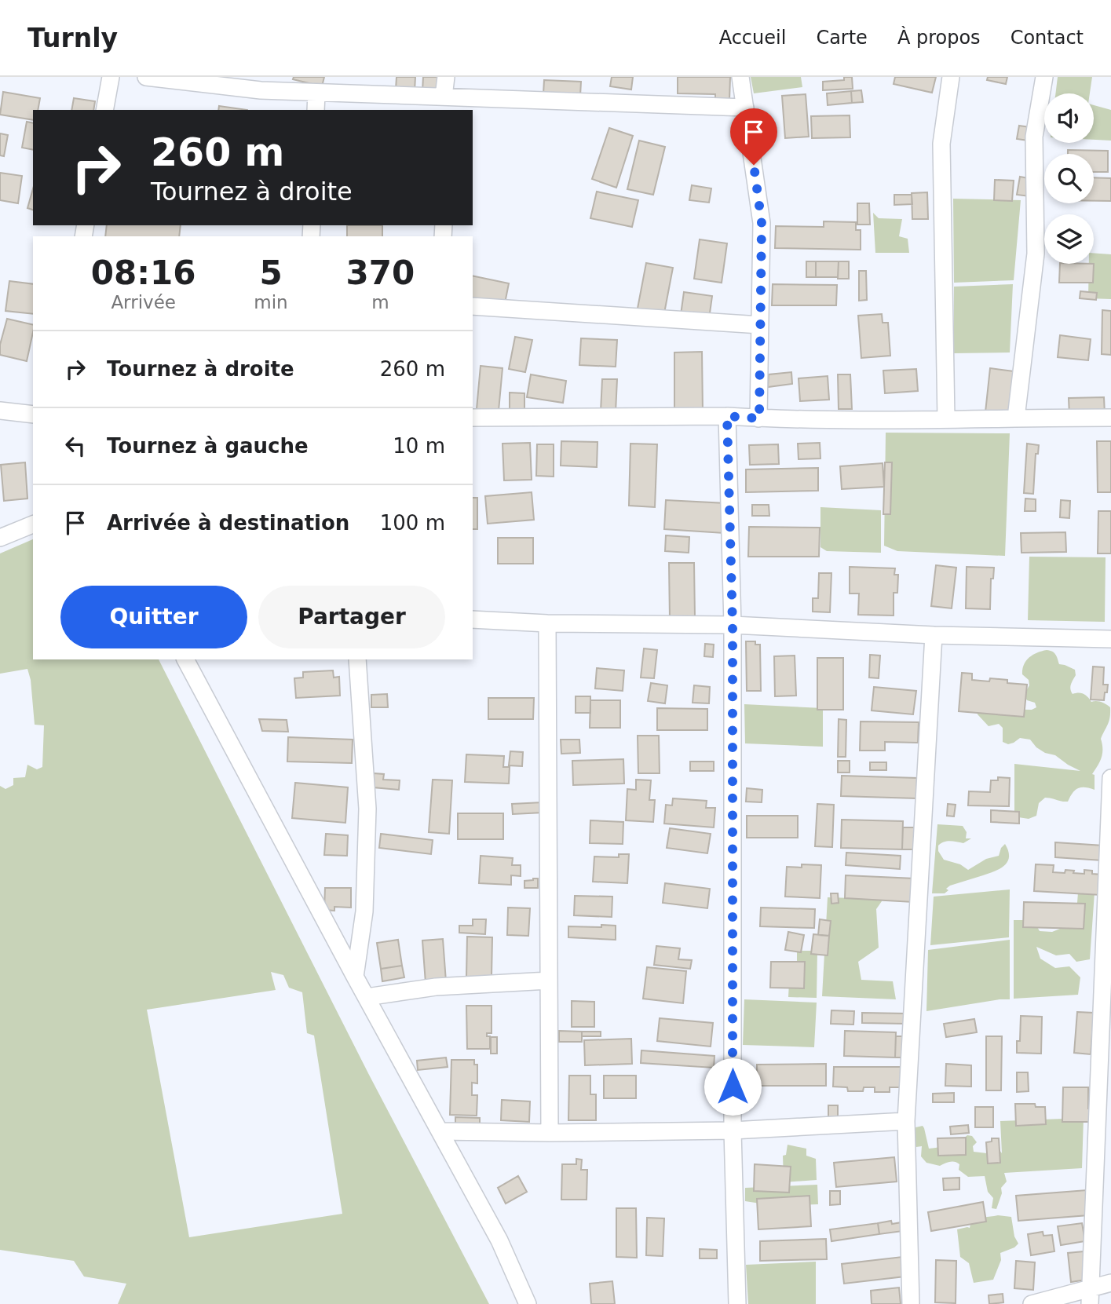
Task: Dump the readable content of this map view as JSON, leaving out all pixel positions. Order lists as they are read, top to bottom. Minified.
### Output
{"page":{"header":"Turnly","nav":["Accueil","Carte","À propos","Contact"],"turn":["260 m","Tournez à droite"],"eta":["08:16","Arrivée","5","min","370","m"],"list":[{"name":"Tournez à droite","value":"260 m"},{"name":"Tournez à gauche","value":"10 m"},{"name":"Arrivée à destination","value":"100 m"}],"buttons":["Quitter","Partager"]}}
